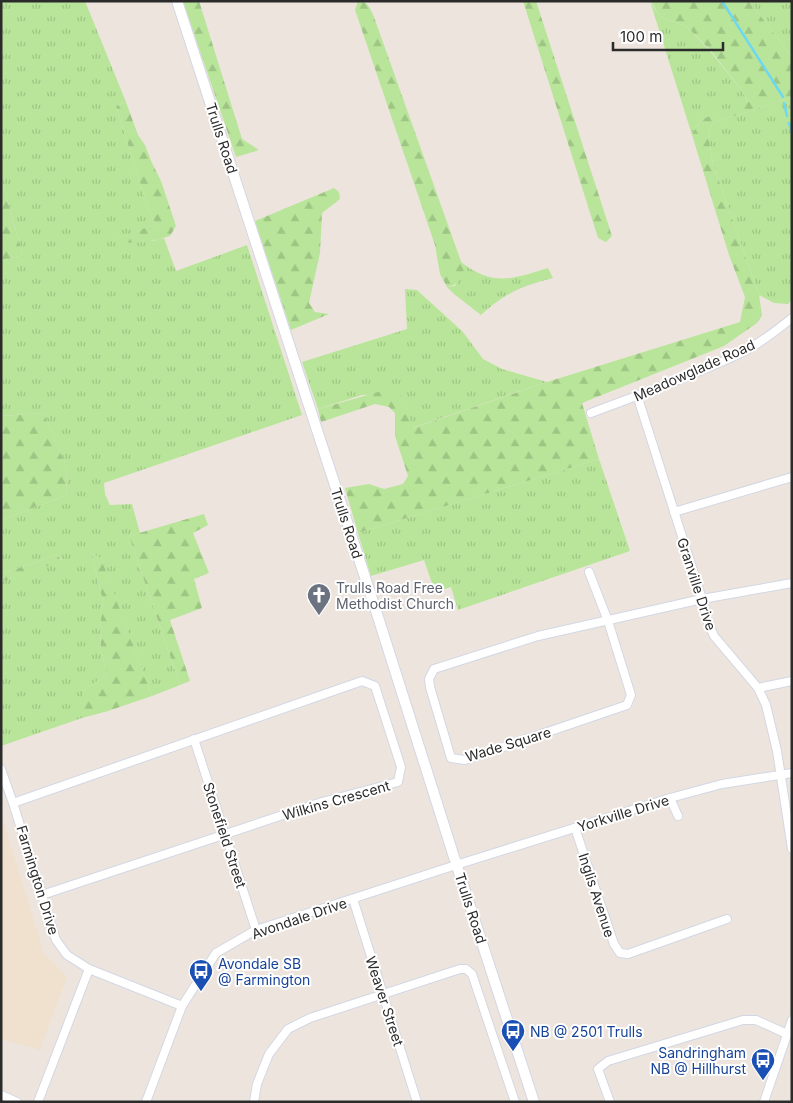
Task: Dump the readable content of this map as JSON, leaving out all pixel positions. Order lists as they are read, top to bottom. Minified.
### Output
{"streets":{"street":["Trulls Road","Meadowglade Road","Granville Drive","Wade Square","Wilkins Crescent","Yorkville Drive","Stonefield Street","Farmington Drive","Inglis Avenue","Avondale Drive","Weaver Street"]},"crossings":[["Trulls Road","Yorkville Drive"],["Trulls Road","Avondale Drive"],["Meadowglade Road","Granville Drive"],["Granville Drive","Wade Square"],["Granville Drive","Yorkville Drive"],["Wilkins Crescent","Stonefield Street"],["Wilkins Crescent","Farmington Drive"],["Yorkville Drive","Inglis Avenue"],["Yorkville Drive","Avondale Drive"],["Stonefield Street","Avondale Drive"],["Farmington Drive","Avondale Drive"],["Avondale Drive","Weaver Street"]],"places":{"church":["Trulls Road Free Methodist Church"],"bus stop":["Avondale SB @ Farmington","NB @ 2501 Trulls","Sandringham NB @ Hillhurst"]},"scale_bar":"100 m"}
